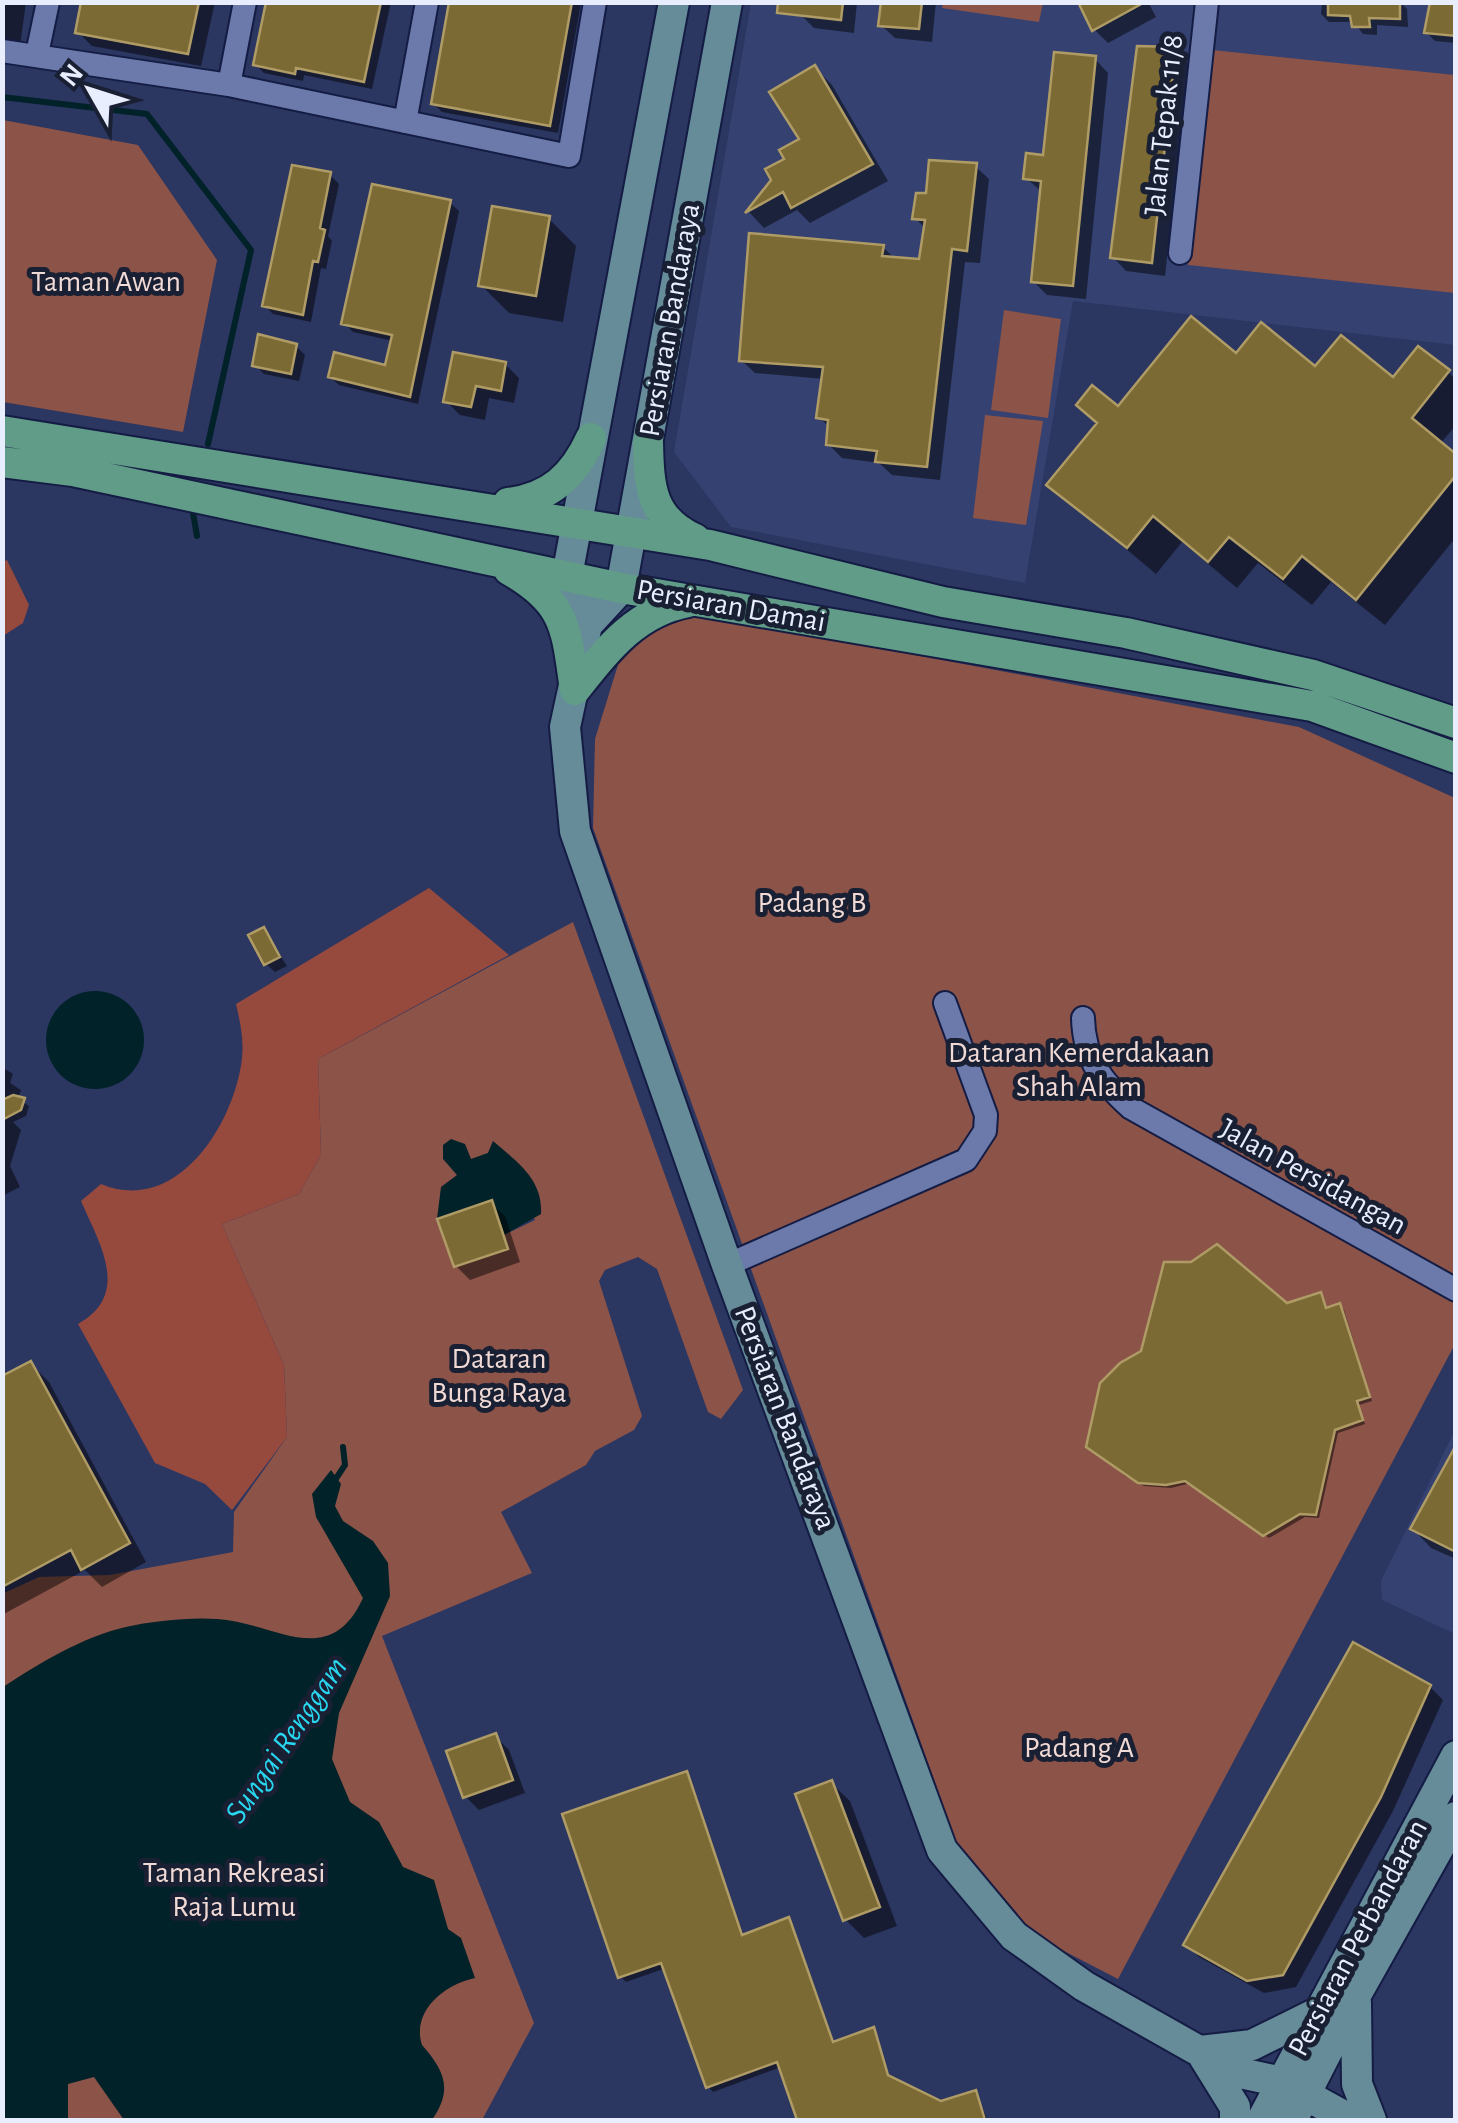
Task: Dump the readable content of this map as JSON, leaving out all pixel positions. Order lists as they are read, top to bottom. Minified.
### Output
{"streets":{"main road":["Persiaran Bandaraya","Persiaran Damai","Persiaran Perbandaran"],"street":["Jalan Tepak 11/8","Jalan Persidangan"]},"crossings":[["Persiaran Bandaraya","Persiaran Damai"],["Persiaran Bandaraya","Persiaran Perbandaran"]],"water":["Sungai Renggam"],"parks":["Taman Awan","Padang B","Dataran Kemerdakaan Shah Alam","Dataran Bunga Raya","Padang A","Taman Rekreasi Raja Lumu"],"north":"top left"}
